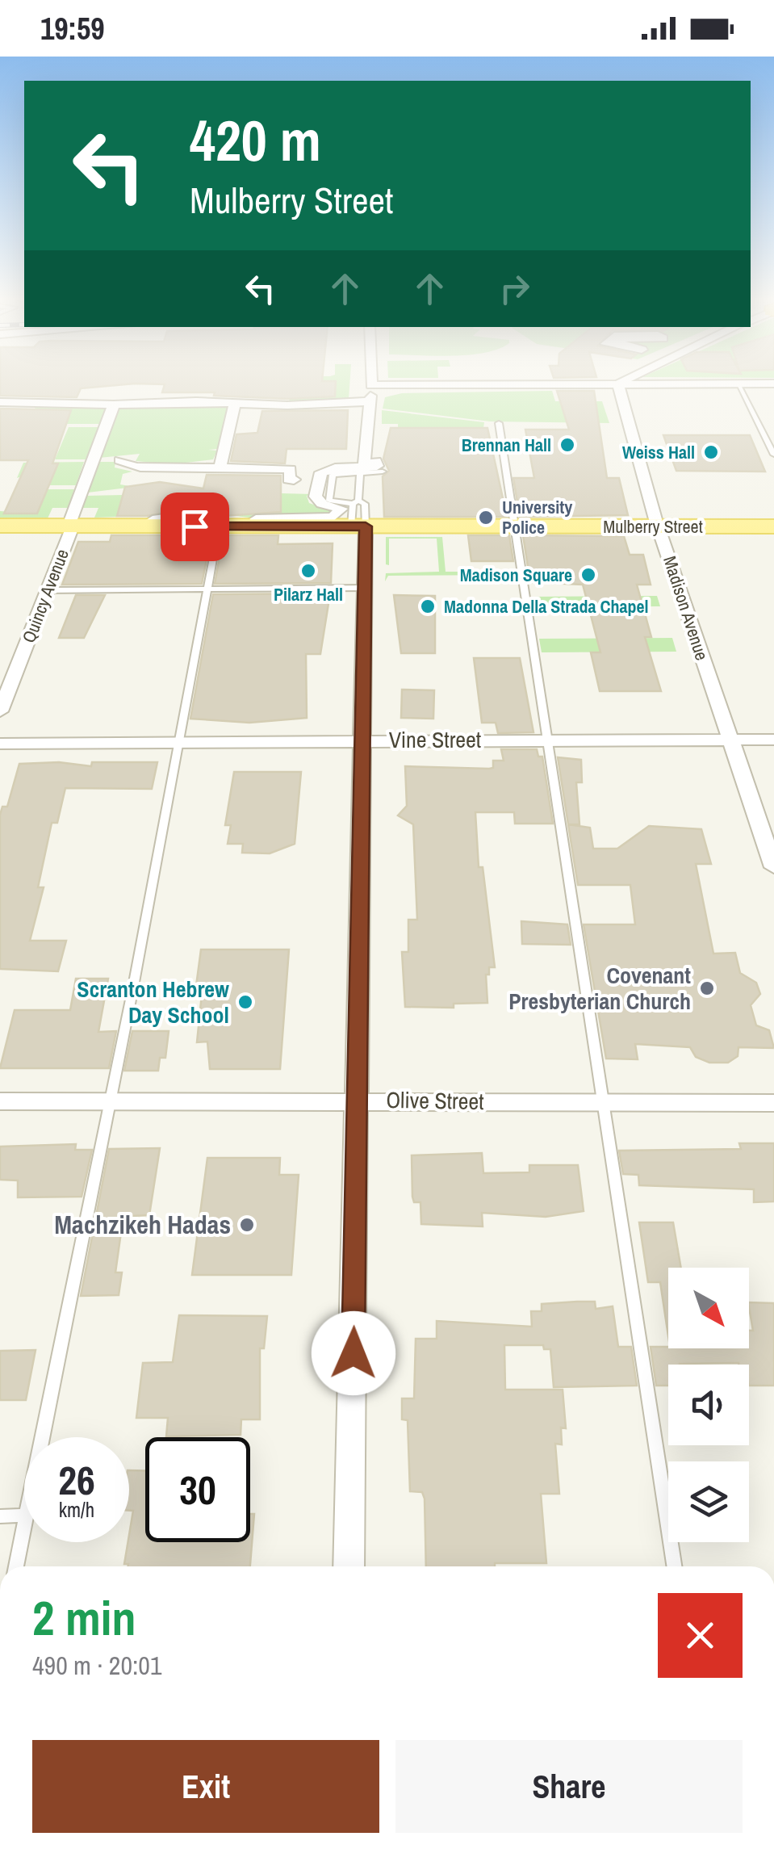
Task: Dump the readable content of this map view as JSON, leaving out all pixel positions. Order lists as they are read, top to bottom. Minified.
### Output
{"streets":{"main road":["Mulberry Street"],"street":["Quincy Avenue","Madison Avenue","Vine Street","Olive Street"]},"crossings":[["Mulberry Street","Quincy Avenue"],["Mulberry Street","Madison Avenue"],["Madison Avenue","Vine Street"]],"places":["Brennan Hall","Weiss Hall","University Police","Pilarz Hall","Madison Square","Madonna Della Strada Chapel","Covenant Presbyterian Church","Scranton Hebrew Day School","Machzikeh Hadas"],"north":"bottom right","page":{"status":"19:59","turn":["420 m","Mulberry Street"],"speed":"26 km/h","limit":"30","heading":["2 min","490 m · 20:01"],"buttons":["Exit","Share"]}}
